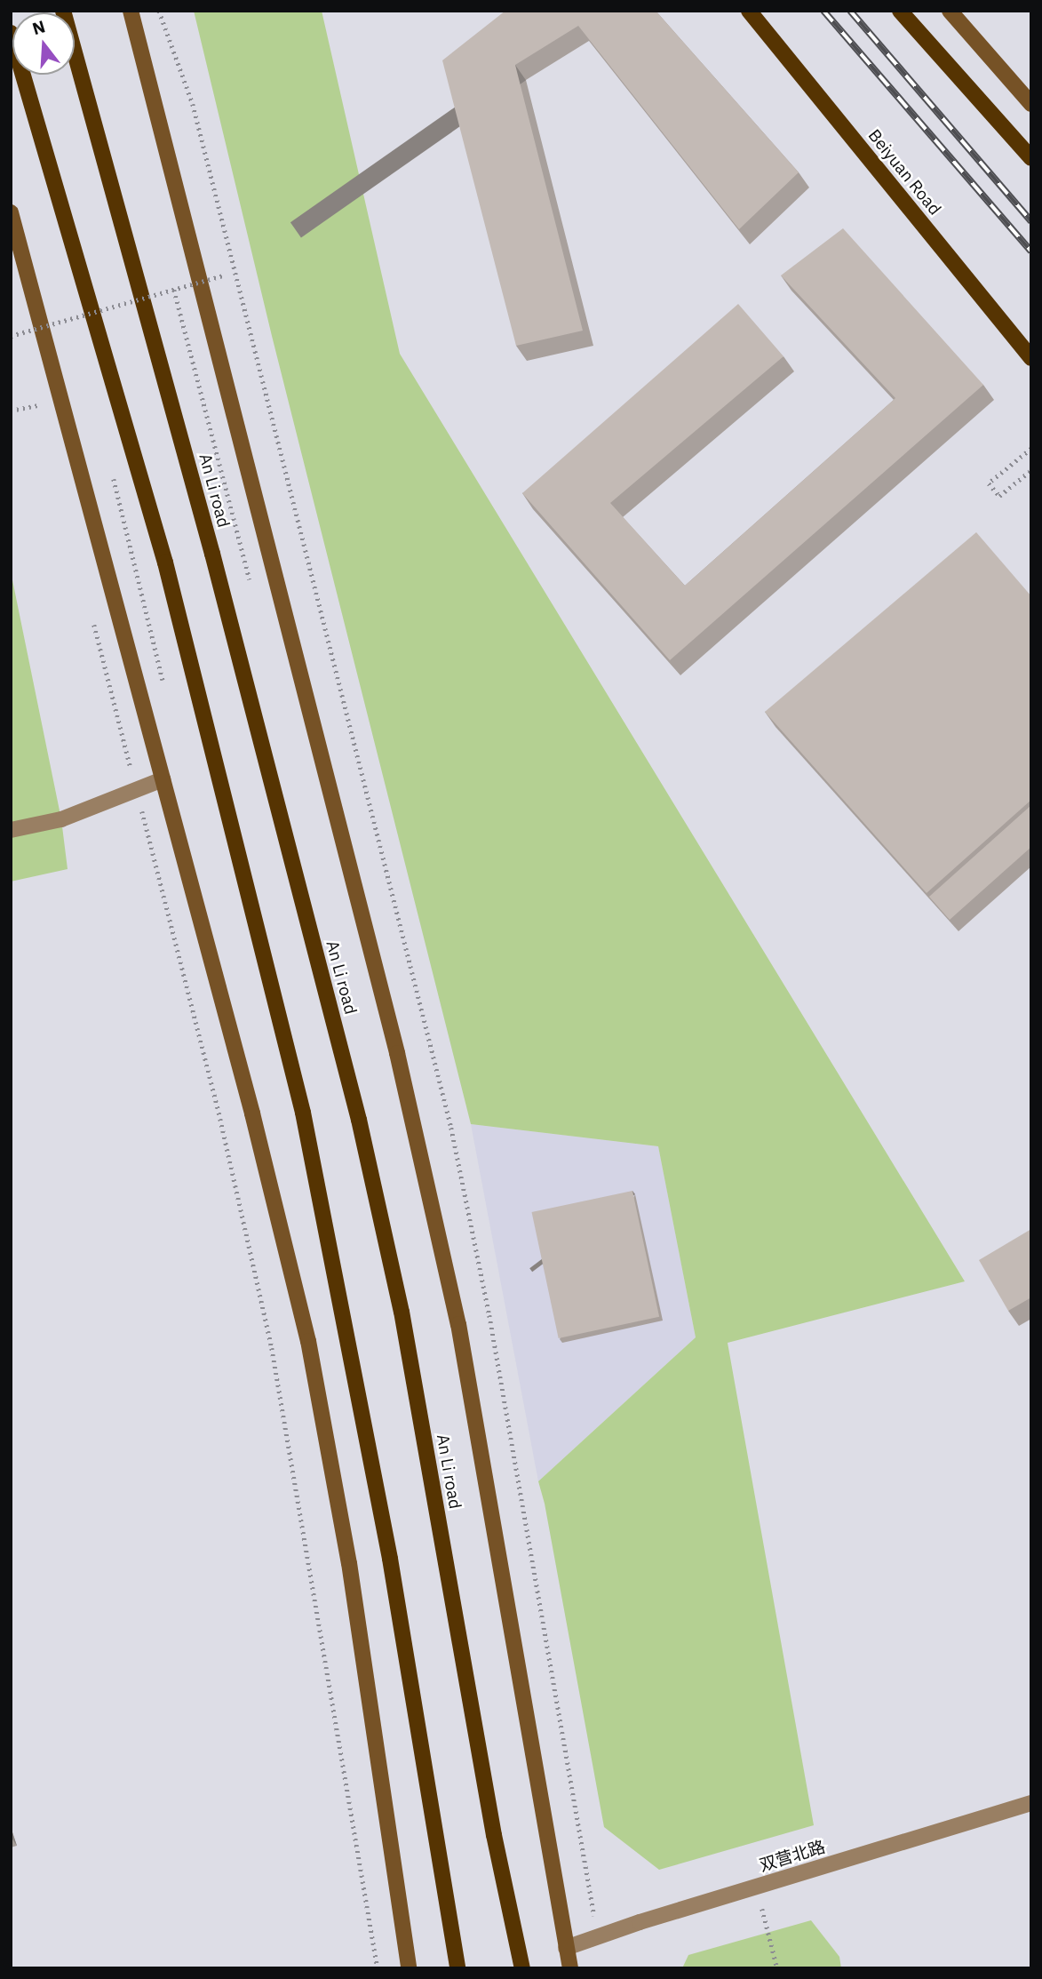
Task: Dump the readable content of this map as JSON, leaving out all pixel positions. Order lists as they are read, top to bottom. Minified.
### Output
{"streets":{"main road":["Beiyuan Road","An Li road"],"street":["双营北路"]},"crossings":[["An Li road","双营北路"]],"north":"top"}
